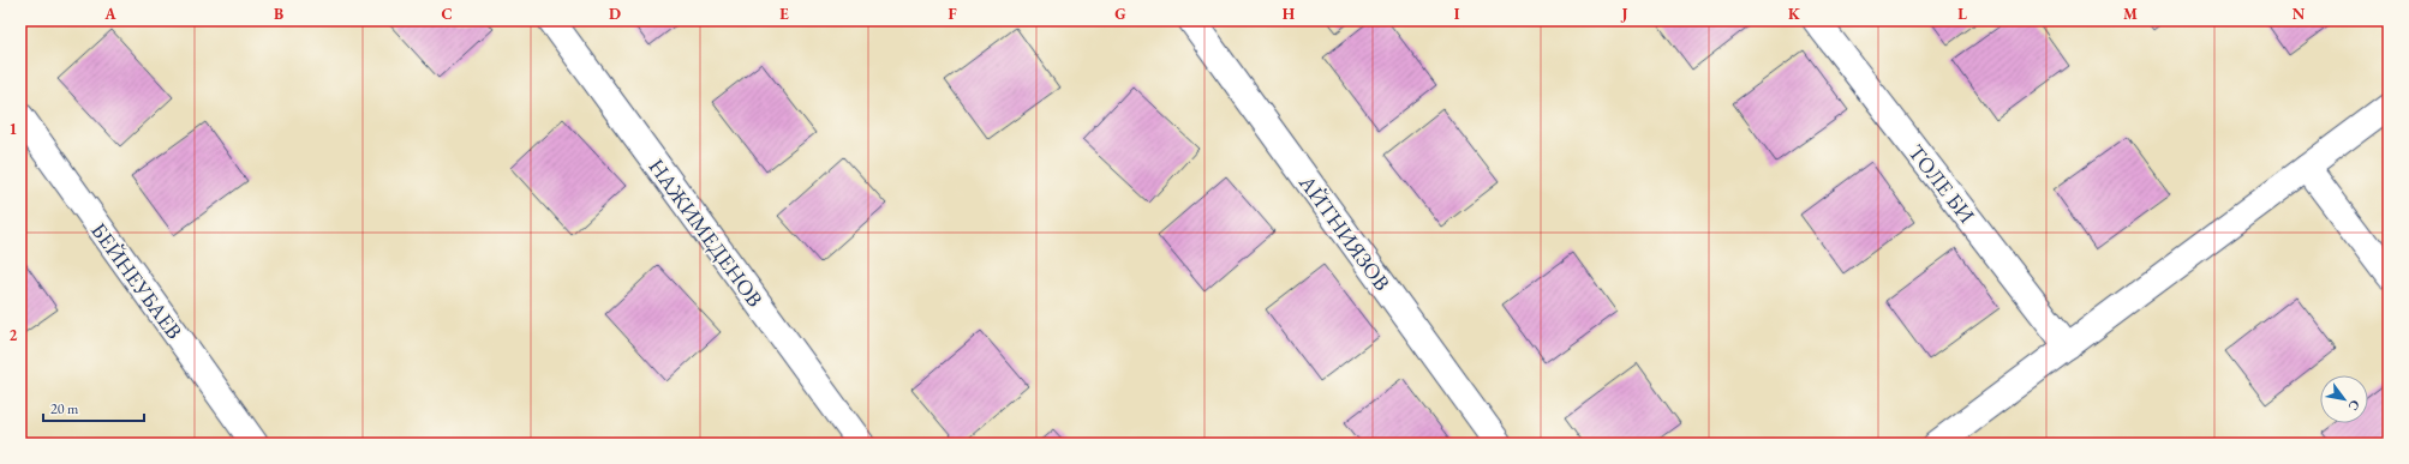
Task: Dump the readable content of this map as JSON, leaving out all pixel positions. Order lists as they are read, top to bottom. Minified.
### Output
{"streets":{"street":["ТОЛЕ БИ","НАЖИМЕДЕНОВ","АЙТНИЯЗОВ","БЕЙНЕУБАЕВ"]},"scale_bar":"20 m","north":"bottom right","grid":{"columns":["A","B","C","D","E","F","G","H","I","J","K","L","M","N"],"rows":["1","2"]}}
